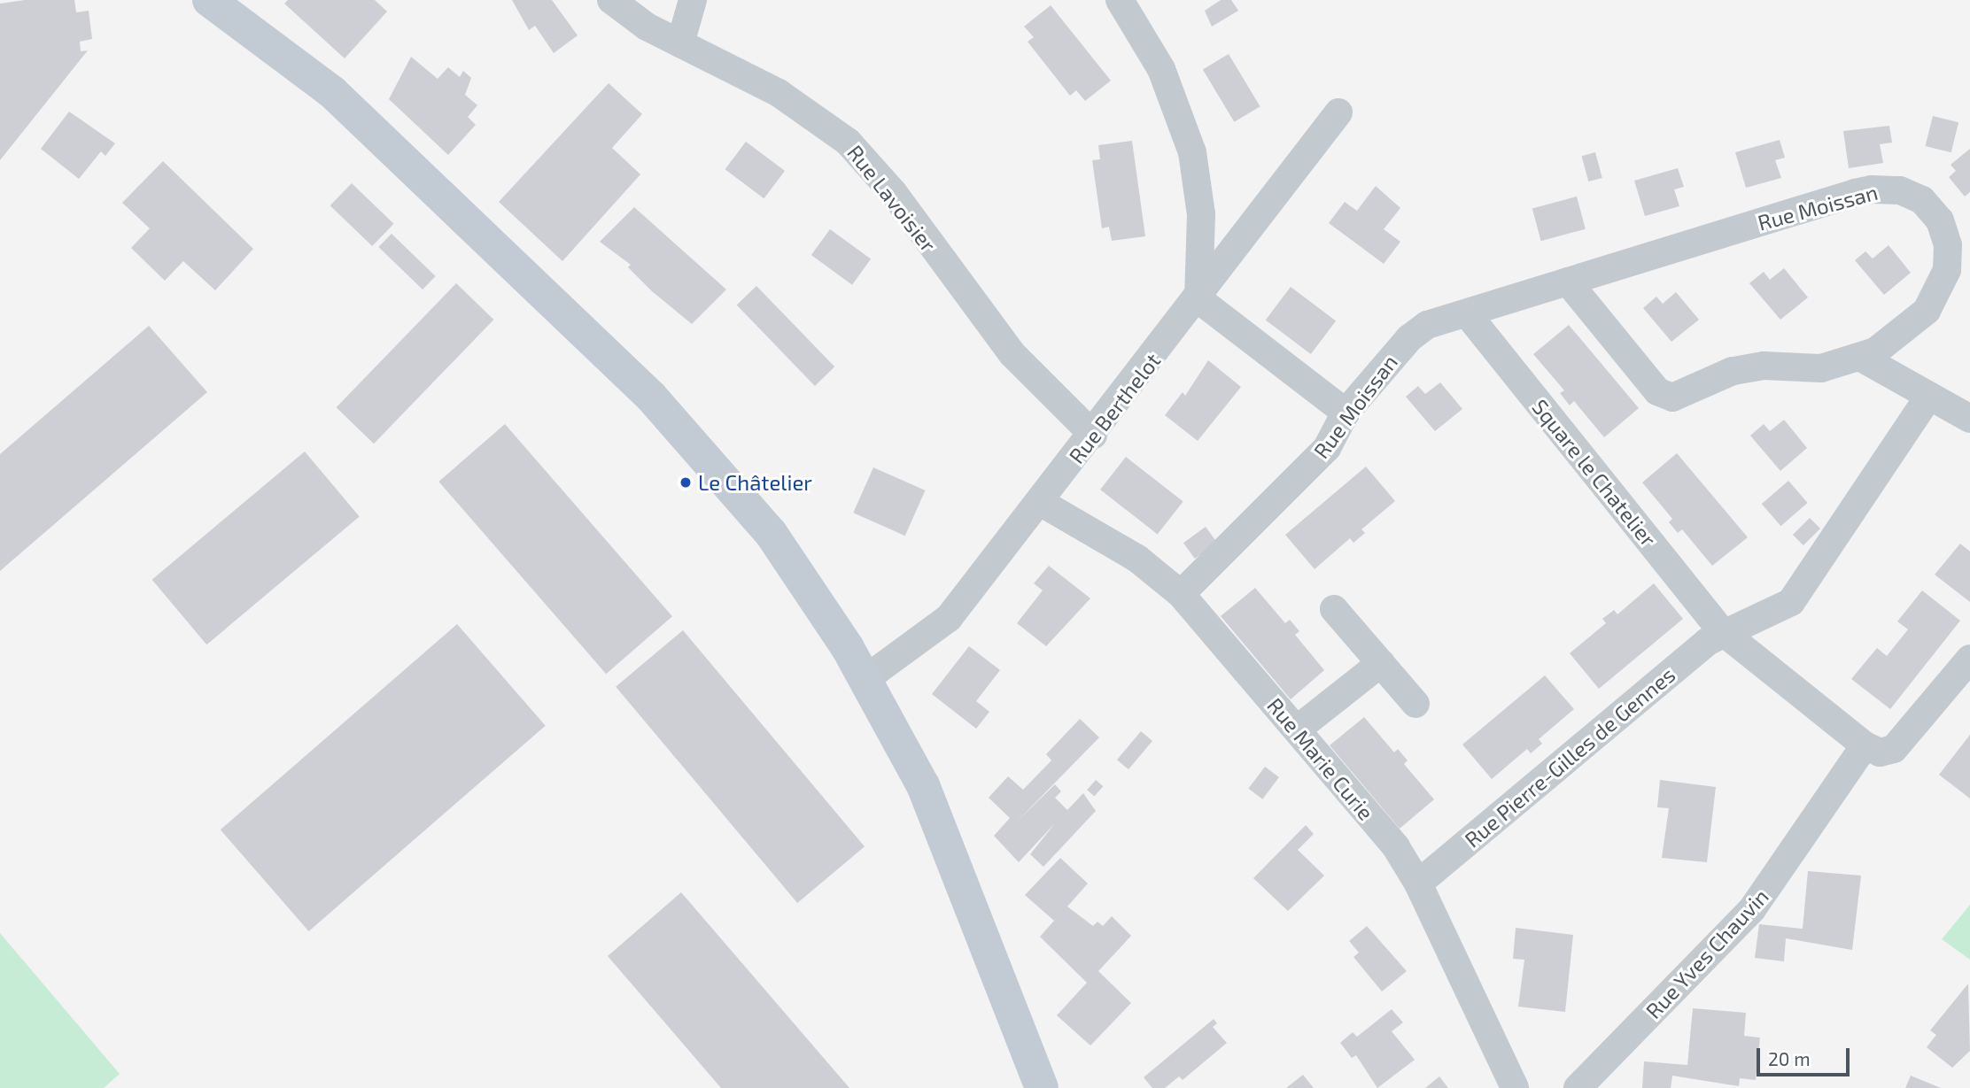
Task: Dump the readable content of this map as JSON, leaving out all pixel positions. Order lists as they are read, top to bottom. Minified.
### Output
{"streets":{"street":["Rue Lavoisier","Rue Moissan","Rue Berthelot","Square le Chatelier","Rue Pierre-Gilles de Gennes","Rue Marie Curie","Rue Yves Chauvin"]},"crossings":[["Rue Lavoisier","Rue Berthelot"],["Rue Moissan","Square le Chatelier"],["Rue Moissan","Rue Marie Curie"],["Rue Berthelot","Rue Marie Curie"],["Square le Chatelier","Rue Pierre-Gilles de Gennes"],["Rue Pierre-Gilles de Gennes","Rue Marie Curie"]],"places":["Le Châtelier"],"scale_bar":"20 m"}
